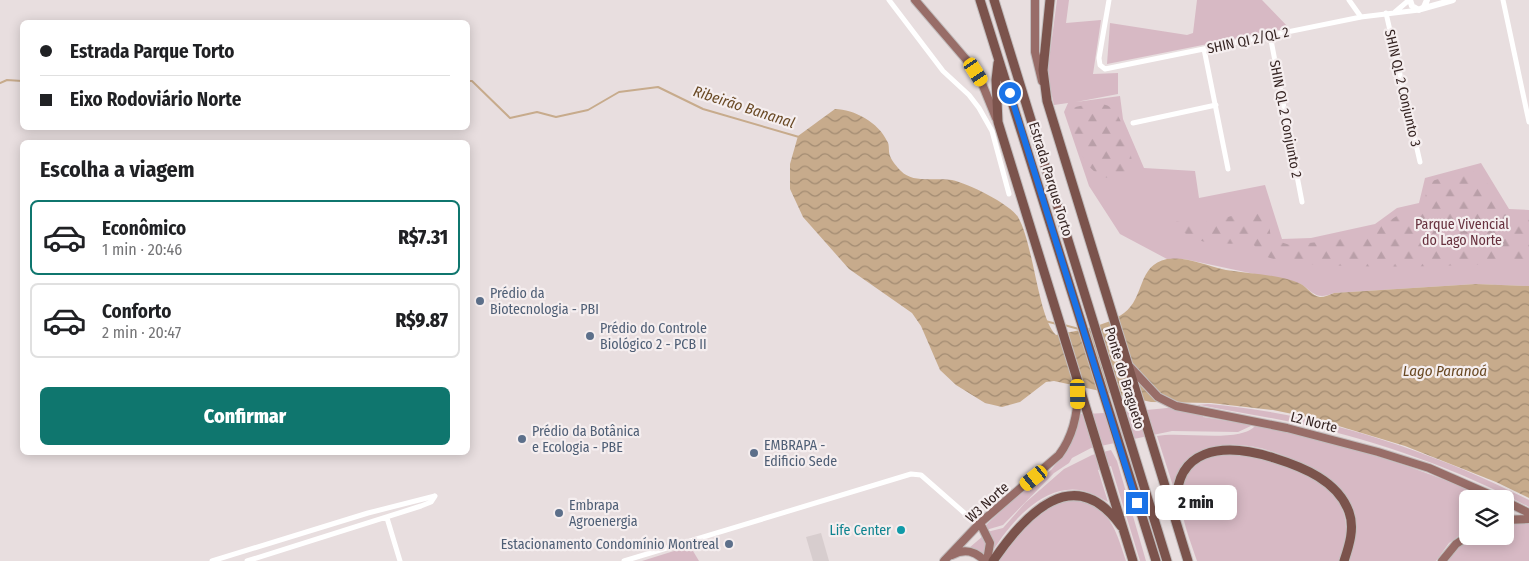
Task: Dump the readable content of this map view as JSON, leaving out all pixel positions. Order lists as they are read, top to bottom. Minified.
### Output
{"streets":{"highway":["Estrada Parque Torto","Ponte do Bragueto"],"main road":["L2 Norte","W3 Norte"],"street":["SHIN QI 2/QL 2","SHIN QL 2 Conjunto 3","SHIN QL 2 Conjunto 2"]},"crossings":[["SHIN QI 2/QL 2","SHIN QL 2 Conjunto 3"],["SHIN QI 2/QL 2","SHIN QL 2 Conjunto 2"],["Estrada Parque Torto","Ponte do Bragueto"]],"water":["Ribeirão Bananal","Lago Paranoá"],"parks":["Parque Vivencial do Lago Norte"],"places":["Prédio da Biotecnologia - PBI","Prédio do Controle Biológico 2 - PCB II","Prédio da Botânica e Ecologia - PBE","EMBRAPA - Edificio Sede","Embrapa Agroenergia","Life Center","Estacionamento Condomínio Montreal"],"page":{"banner":["Estrada Parque Torto","Eixo Rodoviário Norte"],"heading":"Escolha a viagem","list":[{"name":"Econômico","note":"1 min · 20:46","value":"R$7.31"},{"name":"Conforto","note":"2 min · 20:47","value":"R$9.87"}],"buttons":"Confirmar","bubble":"2 min"}}
